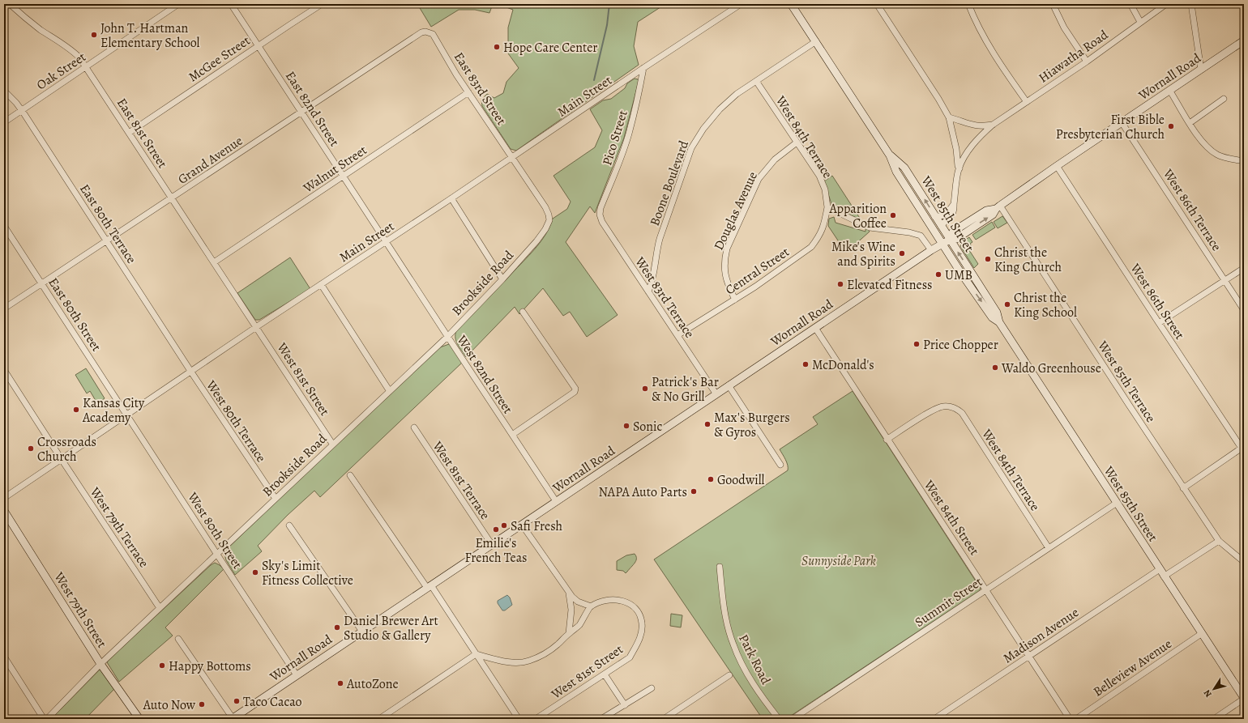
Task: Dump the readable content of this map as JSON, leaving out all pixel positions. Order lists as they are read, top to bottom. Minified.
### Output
{"streets":{"main road":["Wornall Road","West 85th Street","West 79th Street"],"street":["Hiawatha Road","McGee Street","Oak Street","East 83rd Street","Main Street","East 82nd Street","East 81st Street","West 84th Terrace","Pico Street","Grand Avenue","Walnut Street","Boone Boulevard","West 86th Terrace","Douglas Avenue","East 80th Terrace","Central Street","Brookside Road","West 83rd Terrace","West 86th Street","East 80th Street","West 82nd Street","West 81st Street","West 85th Terrace","West 80th Terrace","West 81st Terrace","West 84th Street","West 79th Terrace","West 80th Street","Summit Street","Madison Avenue","Park Road","Belleview Avenue"]},"crossings":[["Hiawatha Road","West 85th Street"],["McGee Street","East 82nd Street"],["McGee Street","East 81st Street"],["Oak Street","East 81st Street"],["Oak Street","East 80th Terrace"],["Wornall Road","West 86th Terrace"],["Wornall Road","West 85th Street"],["Wornall Road","West 83rd Terrace"],["Wornall Road","West 86th Street"],["Wornall Road","West 82nd Street"],["Wornall Road","West 85th Terrace"],["Wornall Road","West 81st Terrace"],["Wornall Road","West 84th Street"],["Wornall Road","West 80th Street"],["East 83rd Street","Main Street"],["East 83rd Street","Grand Avenue"],["East 83rd Street","Walnut Street"],["East 83rd Street","Brookside Road"],["Main Street","East 82nd Street"],["Main Street","East 81st Street"],["Main Street","Pico Street"],["Main Street","East 80th Terrace"],["Main Street","East 80th Street"],["Main Street","West 82nd Street"],["Main Street","West 81st Street"],["Main Street","West 80th Terrace"],["Main Street","West 79th Terrace"],["Main Street","West 80th Street"],["East 82nd Street","Grand Avenue"],["East 82nd Street","Walnut Street"],["East 82nd Street","West 82nd Street"],["East 81st Street","Grand Avenue"],["East 81st Street","Walnut Street"],["East 81st Street","West 81st Street"],["West 84th Terrace","Boone Boulevard"],["West 84th Terrace","Douglas Avenue"],["West 84th Terrace","Central Street"],["West 84th Terrace","West 84th Street"],["West 84th Terrace","Summit Street"],["Pico Street","West 83rd Terrace"],["Grand Avenue","East 80th Terrace"],["Grand Avenue","East 80th Street"],["Boone Boulevard","West 85th Street"],["Boone Boulevard","West 83rd Terrace"],["Douglas Avenue","Central Street"],["West 85th Street","Summit Street"],["West 85th Street","Madison Avenue"],["West 85th Street","Belleview Avenue"],["East 80th Terrace","West 80th Terrace"],["Central Street","West 83rd Terrace"],["Brookside Road","West 82nd Street"],["Brookside Road","West 81st Street"],["Brookside Road","West 80th Terrace"],["Brookside Road","West 79th Terrace"],["Brookside Road","West 80th Street"],["Brookside Road","West 79th Street"],["East 80th Street","West 80th Street"],["West 84th Street","Summit Street"],["West 84th Street","Madison Avenue"]],"parks":["Sunnyside Park"],"places":["John T. Hartman Elementary School","Hope Care Center","First Bible Presbyterian Church","Apparition Coffee","Mike's Wine and Spirits","Christ the King Church","UMB","Elevated Fitness","Christ the King School","Price Chopper","McDonald's","Waldo Greenhouse","Patrick's Bar & No Grill","Kansas City Academy","Max's Burgers & Gyros","Sonic","Crossroads Church","Goodwill","NAPA Auto Parts","Safi Fresh","Emilie's French Teas","Sky's Limit Fitness Collective","Daniel Brewer Art Studio & Gallery","Happy Bottoms","AutoZone","Taco Cacao","Auto Now"],"north":"bottom left"}
